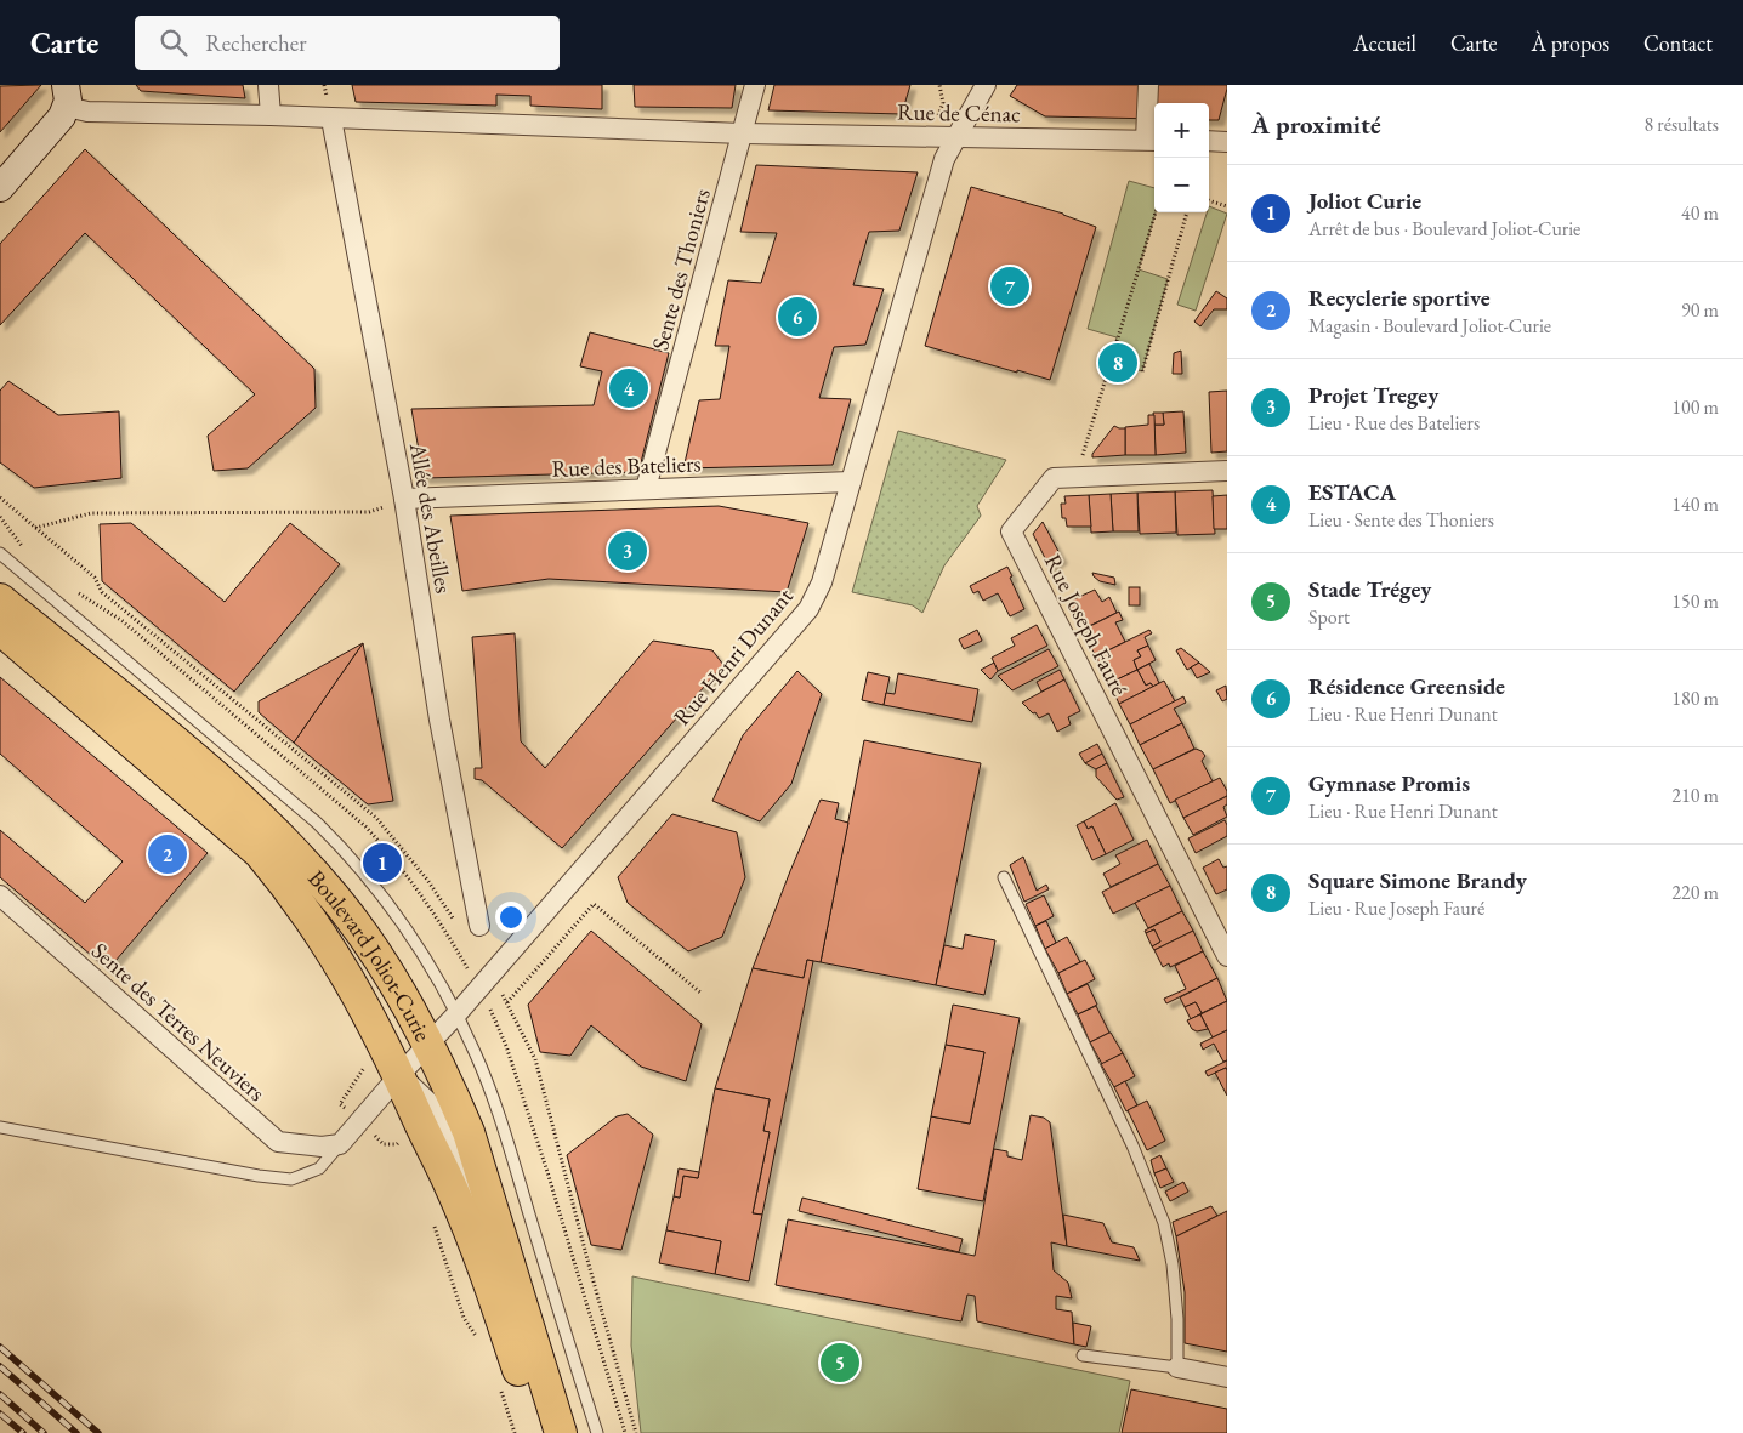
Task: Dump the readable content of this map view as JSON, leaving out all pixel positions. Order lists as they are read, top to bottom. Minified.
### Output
{"streets":{"main road":["Boulevard Joliot-Curie"],"street":["Rue de Cénac","Sente des Thoniers","Rue des Bateliers","Allée des Abeilles","Rue Joseph Fauré","Rue Henri Dunant","Sente des Terres Neuviers"]},"crossings":[["Rue de Cénac","Sente des Thoniers"],["Rue de Cénac","Allée des Abeilles"],["Rue de Cénac","Rue Henri Dunant"],["Sente des Thoniers","Rue des Bateliers"],["Rue des Bateliers","Allée des Abeilles"],["Rue des Bateliers","Rue Henri Dunant"],["Rue Henri Dunant","Boulevard Joliot-Curie"],["Rue Henri Dunant","Sente des Terres Neuviers"]],"page":{"header":"Carte","search":"Rechercher","nav":["Accueil","Carte","À propos","Contact"],"heading":["À proximité","8 résultats"],"map_buttons":["+","−"],"list":[{"mark":"1","name":"Joliot Curie","note":"Arrêt de bus · Boulevard Joliot-Curie","value":"40 m"},{"mark":"2","name":"Recyclerie sportive","note":"Magasin · Boulevard Joliot-Curie","value":"90 m"},{"mark":"3","name":"Projet Tregey","note":"Lieu · Rue des Bateliers","value":"100 m"},{"mark":"4","name":"ESTACA","note":"Lieu · Sente des Thoniers","value":"140 m"},{"mark":"5","name":"Stade Trégey","note":"Sport","value":"150 m"},{"mark":"6","name":"Résidence Greenside","note":"Lieu · Rue Henri Dunant","value":"180 m"},{"mark":"7","name":"Gymnase Promis","note":"Lieu · Rue Henri Dunant","value":"210 m"},{"mark":"8","name":"Square Simone Brandy","note":"Lieu · Rue Joseph Fauré","value":"220 m"}],"pins":["7","6","8","4","3","2","1","5"]}}
